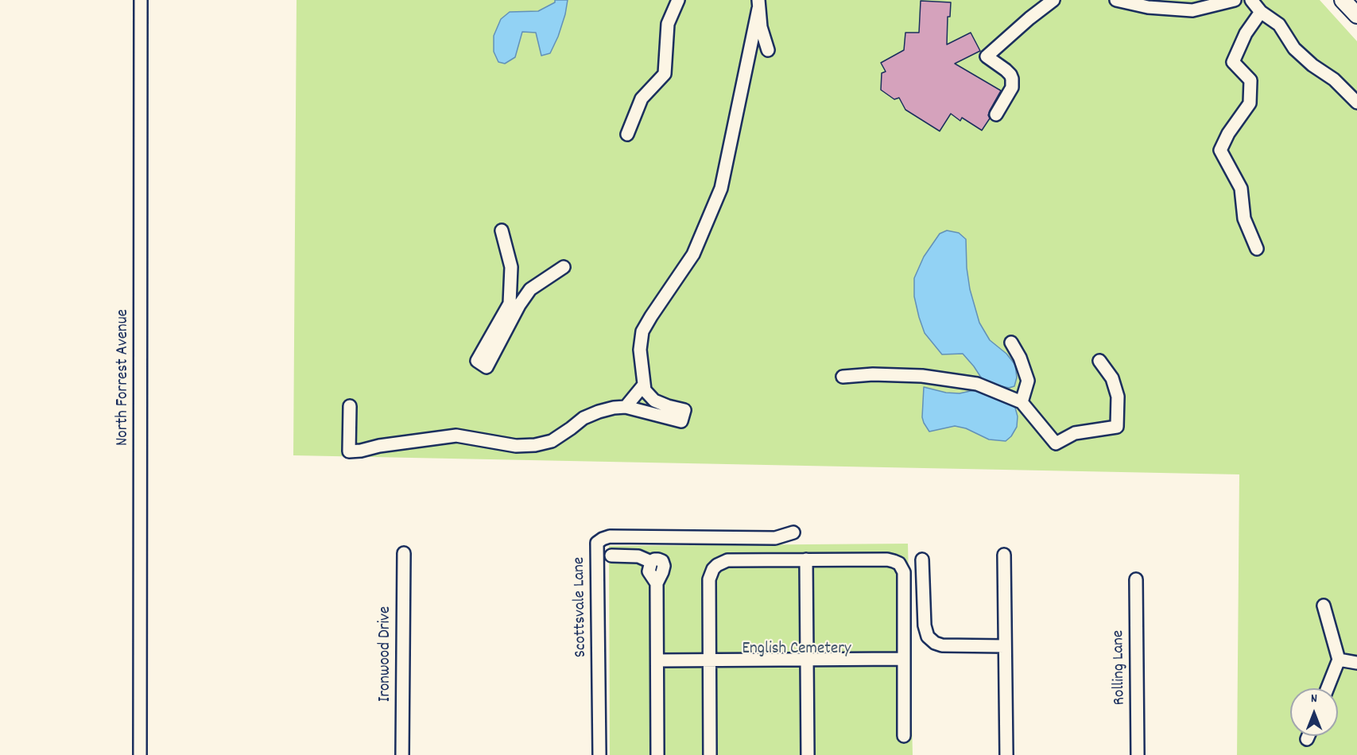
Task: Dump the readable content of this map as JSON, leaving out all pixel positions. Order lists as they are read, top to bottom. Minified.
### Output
{"streets":{"street":["North Forrest Avenue","Scottsvale Lane","Ironwood Drive","Rolling Lane"]},"parks":["English Cemetery"],"north":"top"}
